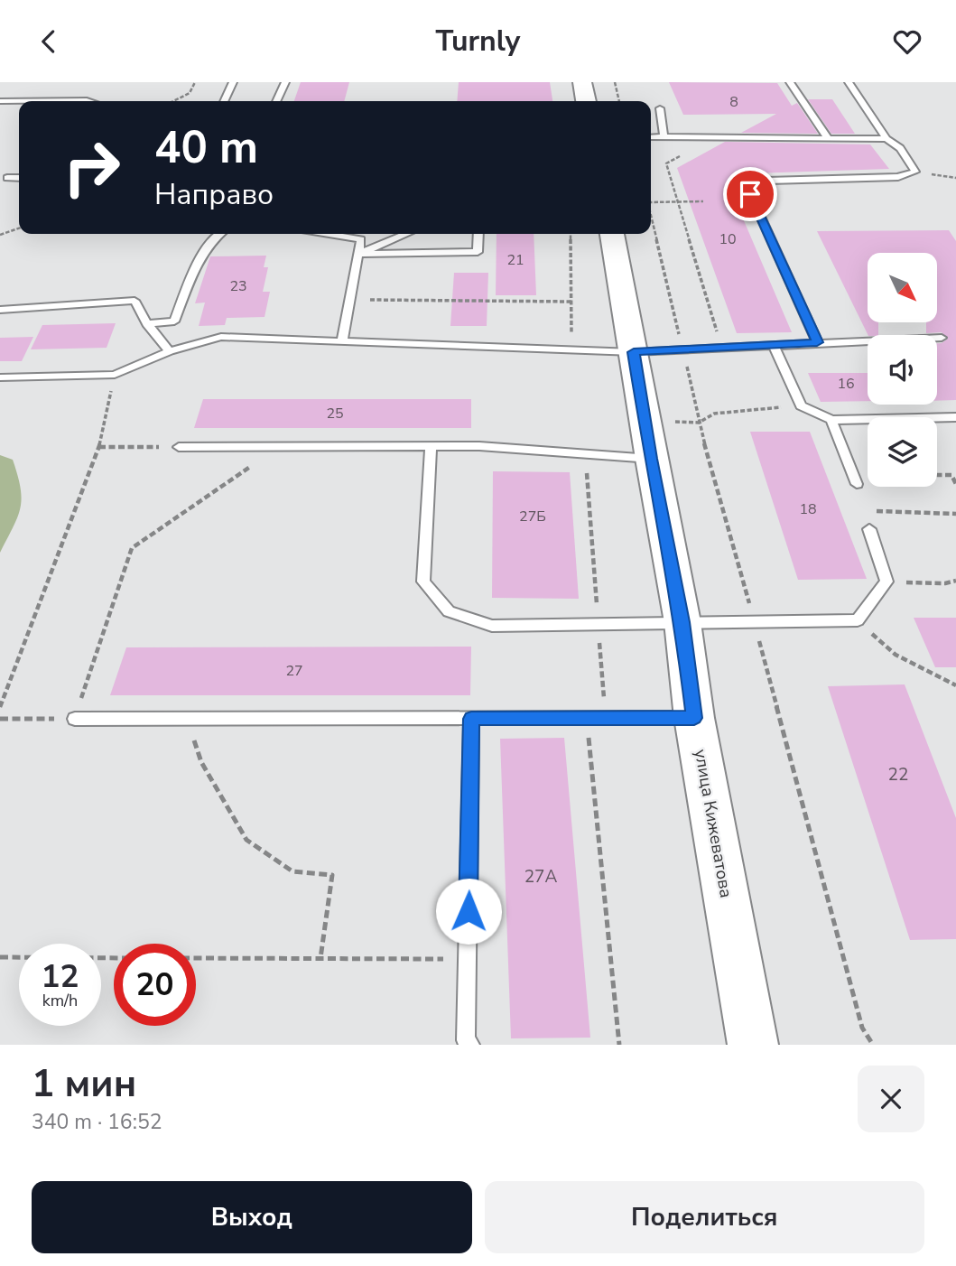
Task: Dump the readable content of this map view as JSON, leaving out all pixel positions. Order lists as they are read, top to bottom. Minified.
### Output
{"streets":{"main road":["улица Кижеватова"]},"house_numbers":["8","10","21","23","16","25","18","27Б","27","22","27А"],"north":"bottom right","page":{"header":"Turnly","turn":["40 m","Направо"],"speed":"12 km/h","limit":"20","heading":["1 мин","340 m · 16:52"],"buttons":["Выход","Поделиться"]}}
